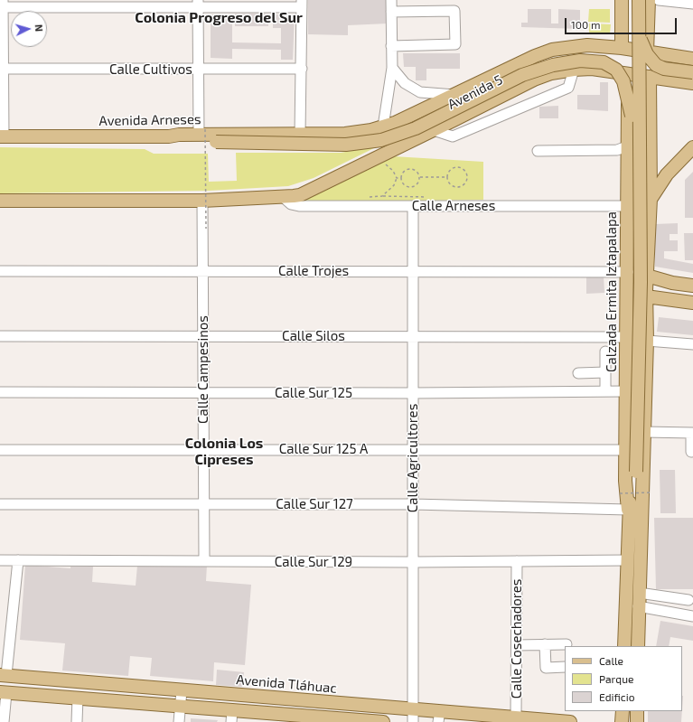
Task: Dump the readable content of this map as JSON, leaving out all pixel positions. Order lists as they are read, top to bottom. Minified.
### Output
{"streets":{"main road":["Avenida 5","Avenida Arneses","Calzada Ermita Iztapalapa","Avenida Tláhuac"],"street":["Calle Cultivos","Calle Arneses","Calle Trojes","Calle Silos","Calle Campesinos","Calle Sur 125","Calle Sur 125 A","Calle Agricultores","Calle Sur 127","Calle Sur 129","Calle Cosechadores"]},"crossings":[["Avenida 5","Avenida Arneses"],["Avenida 5","Calle Arneses"],["Avenida 5","Calzada Ermita Iztapalapa"],["Calle Arneses","Calzada Ermita Iztapalapa"],["Calle Arneses","Calle Agricultores"],["Calle Trojes","Calzada Ermita Iztapalapa"],["Calle Trojes","Calle Campesinos"],["Calle Trojes","Calle Agricultores"],["Calzada Ermita Iztapalapa","Calle Silos"],["Calzada Ermita Iztapalapa","Calle Sur 125"],["Calzada Ermita Iztapalapa","Calle Sur 125 A"],["Calzada Ermita Iztapalapa","Calle Sur 127"],["Calzada Ermita Iztapalapa","Calle Sur 129"],["Calle Silos","Calle Campesinos"],["Calle Silos","Calle Agricultores"],["Calle Campesinos","Calle Sur 125"],["Calle Campesinos","Calle Sur 125 A"],["Calle Campesinos","Calle Sur 127"],["Calle Campesinos","Calle Sur 129"],["Calle Sur 125","Calle Agricultores"],["Calle Sur 125 A","Calle Agricultores"],["Calle Agricultores","Calle Sur 127"],["Calle Agricultores","Calle Sur 129"],["Calle Agricultores","Avenida Tláhuac"],["Calle Sur 129","Calle Cosechadores"],["Calle Cosechadores","Avenida Tláhuac"]],"districts":["Colonia Progreso del Sur","Colonia Los Cipreses"],"legend":["Calle","Parque","Edificio"],"scale_bar":"100 m","north":"right"}
